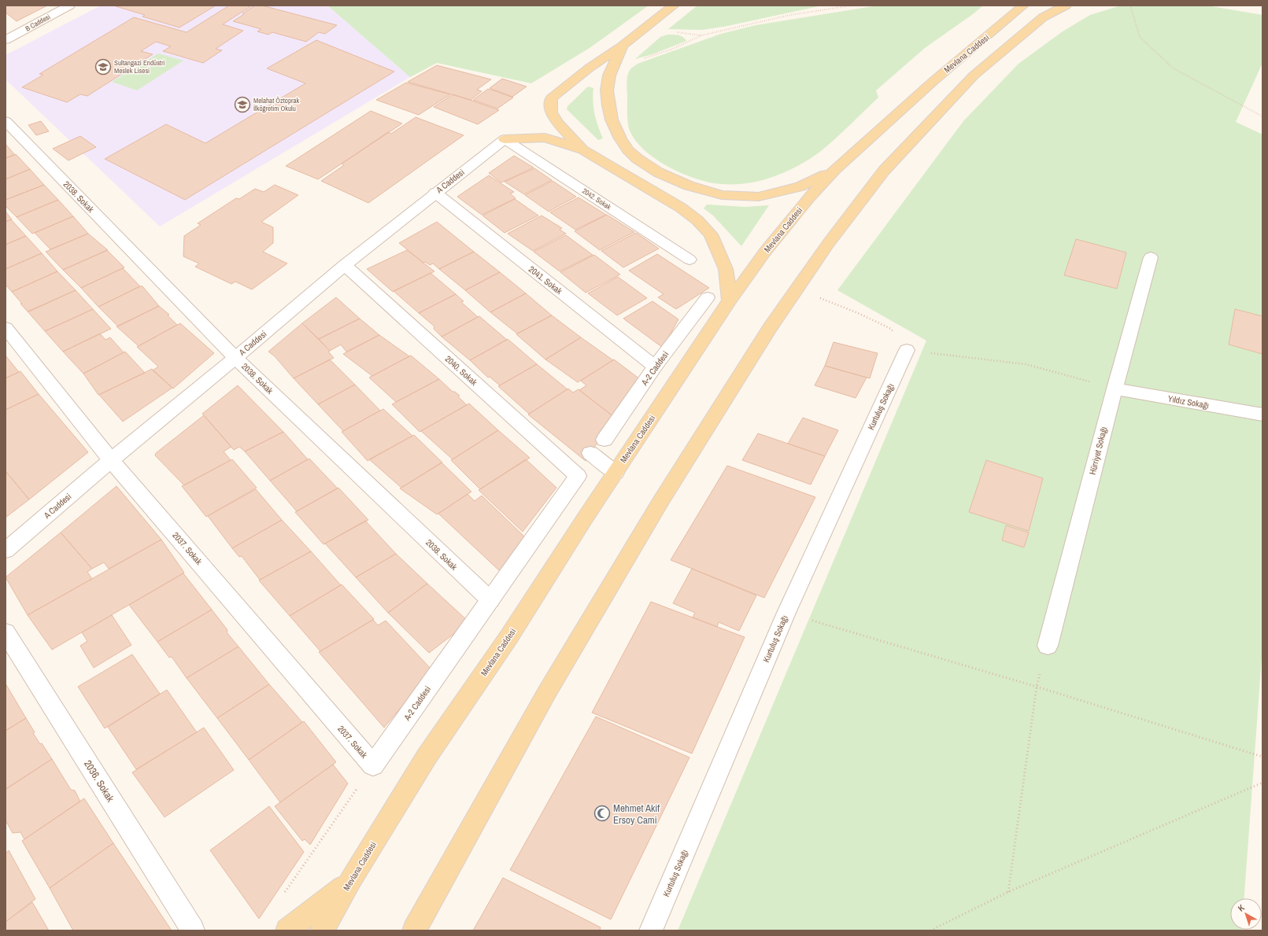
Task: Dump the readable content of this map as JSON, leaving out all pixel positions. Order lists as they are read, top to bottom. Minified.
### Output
{"streets":{"main road":["Mevlana Caddesi"],"street":["B Caddesi","A Caddesi","2038. Sokak","2042. Sokak","2041. Sokak","A-2 Caddesi","2040. Sokak","Yıldız Sokağı","Kurtuluş Sokağı","Hürriyet Sokağı","2037. Sokak","2036. Sokak"]},"crossings":[["A Caddesi","2038. Sokak"],["A Caddesi","2042. Sokak"],["A Caddesi","2041. Sokak"],["A Caddesi","2040. Sokak"],["A Caddesi","2037. Sokak"],["2038. Sokak","A-2 Caddesi"],["2041. Sokak","A-2 Caddesi"],["A-2 Caddesi","2040. Sokak"],["A-2 Caddesi","2037. Sokak"],["Yıldız Sokağı","Hürriyet Sokağı"]],"places":{"school or university":["Sultangazi Endüstri Meslek Lisesi","Melahat Öztoprak İlköğretim Okulu"],"mosque":["Mehmet Akif Ersoy Cami"]},"north":"top left"}
